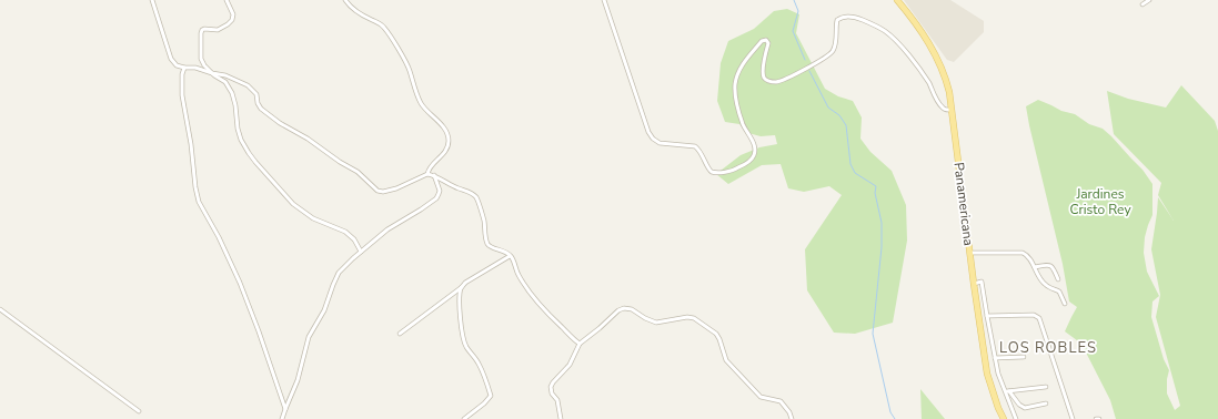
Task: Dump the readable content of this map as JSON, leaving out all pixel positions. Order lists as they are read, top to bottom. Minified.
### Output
{"streets":{"main road":["Panamericana"]},"districts":["LOS ROBLES"],"parks":["Jardines Cristo Rey"]}
